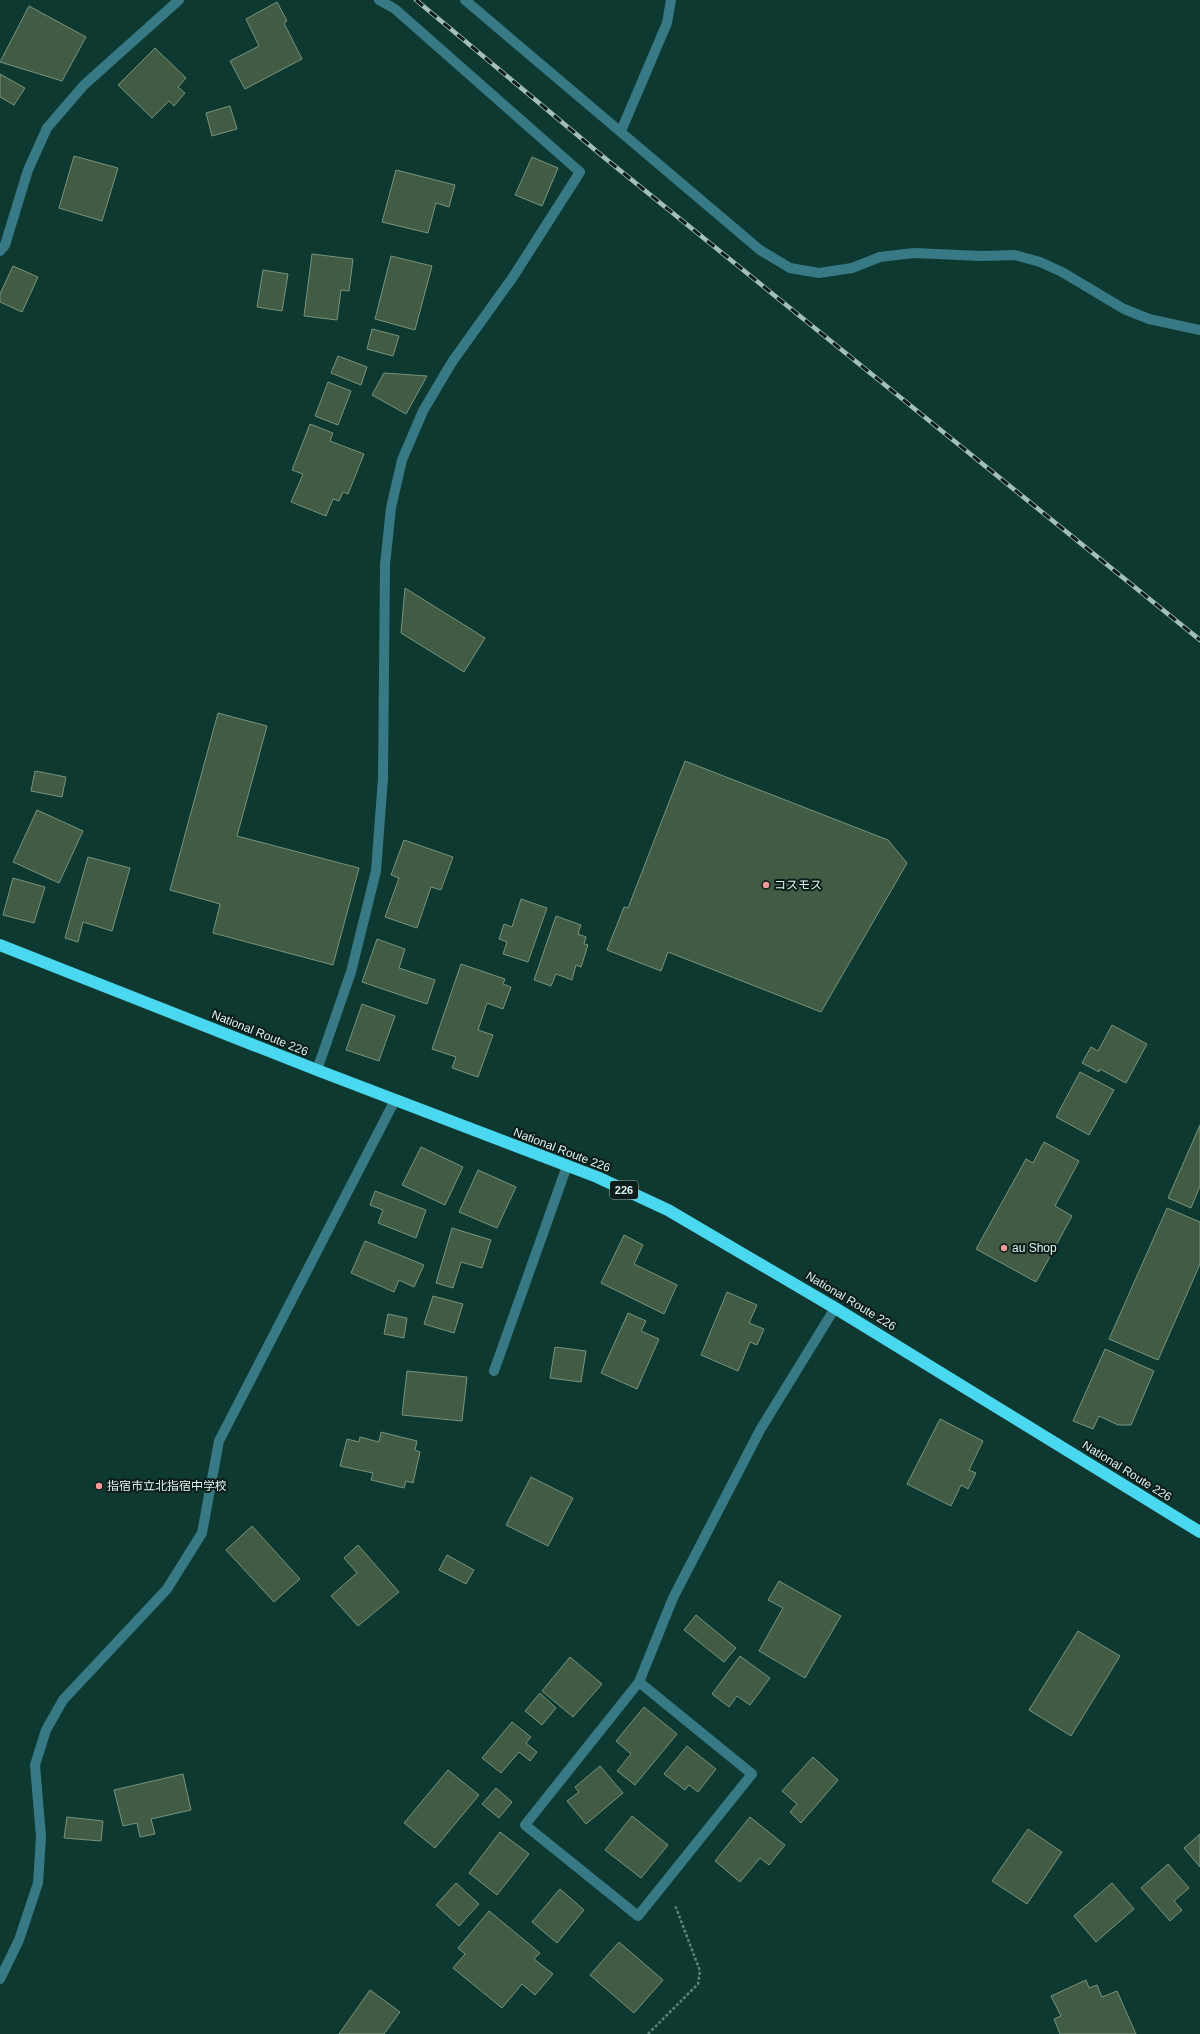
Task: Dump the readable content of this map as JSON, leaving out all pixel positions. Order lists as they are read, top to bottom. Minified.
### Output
{"streets":{"highway":["National Route 226","226"]},"places":["コスモス","au Shop","指宿市立北指宿中学校"]}
